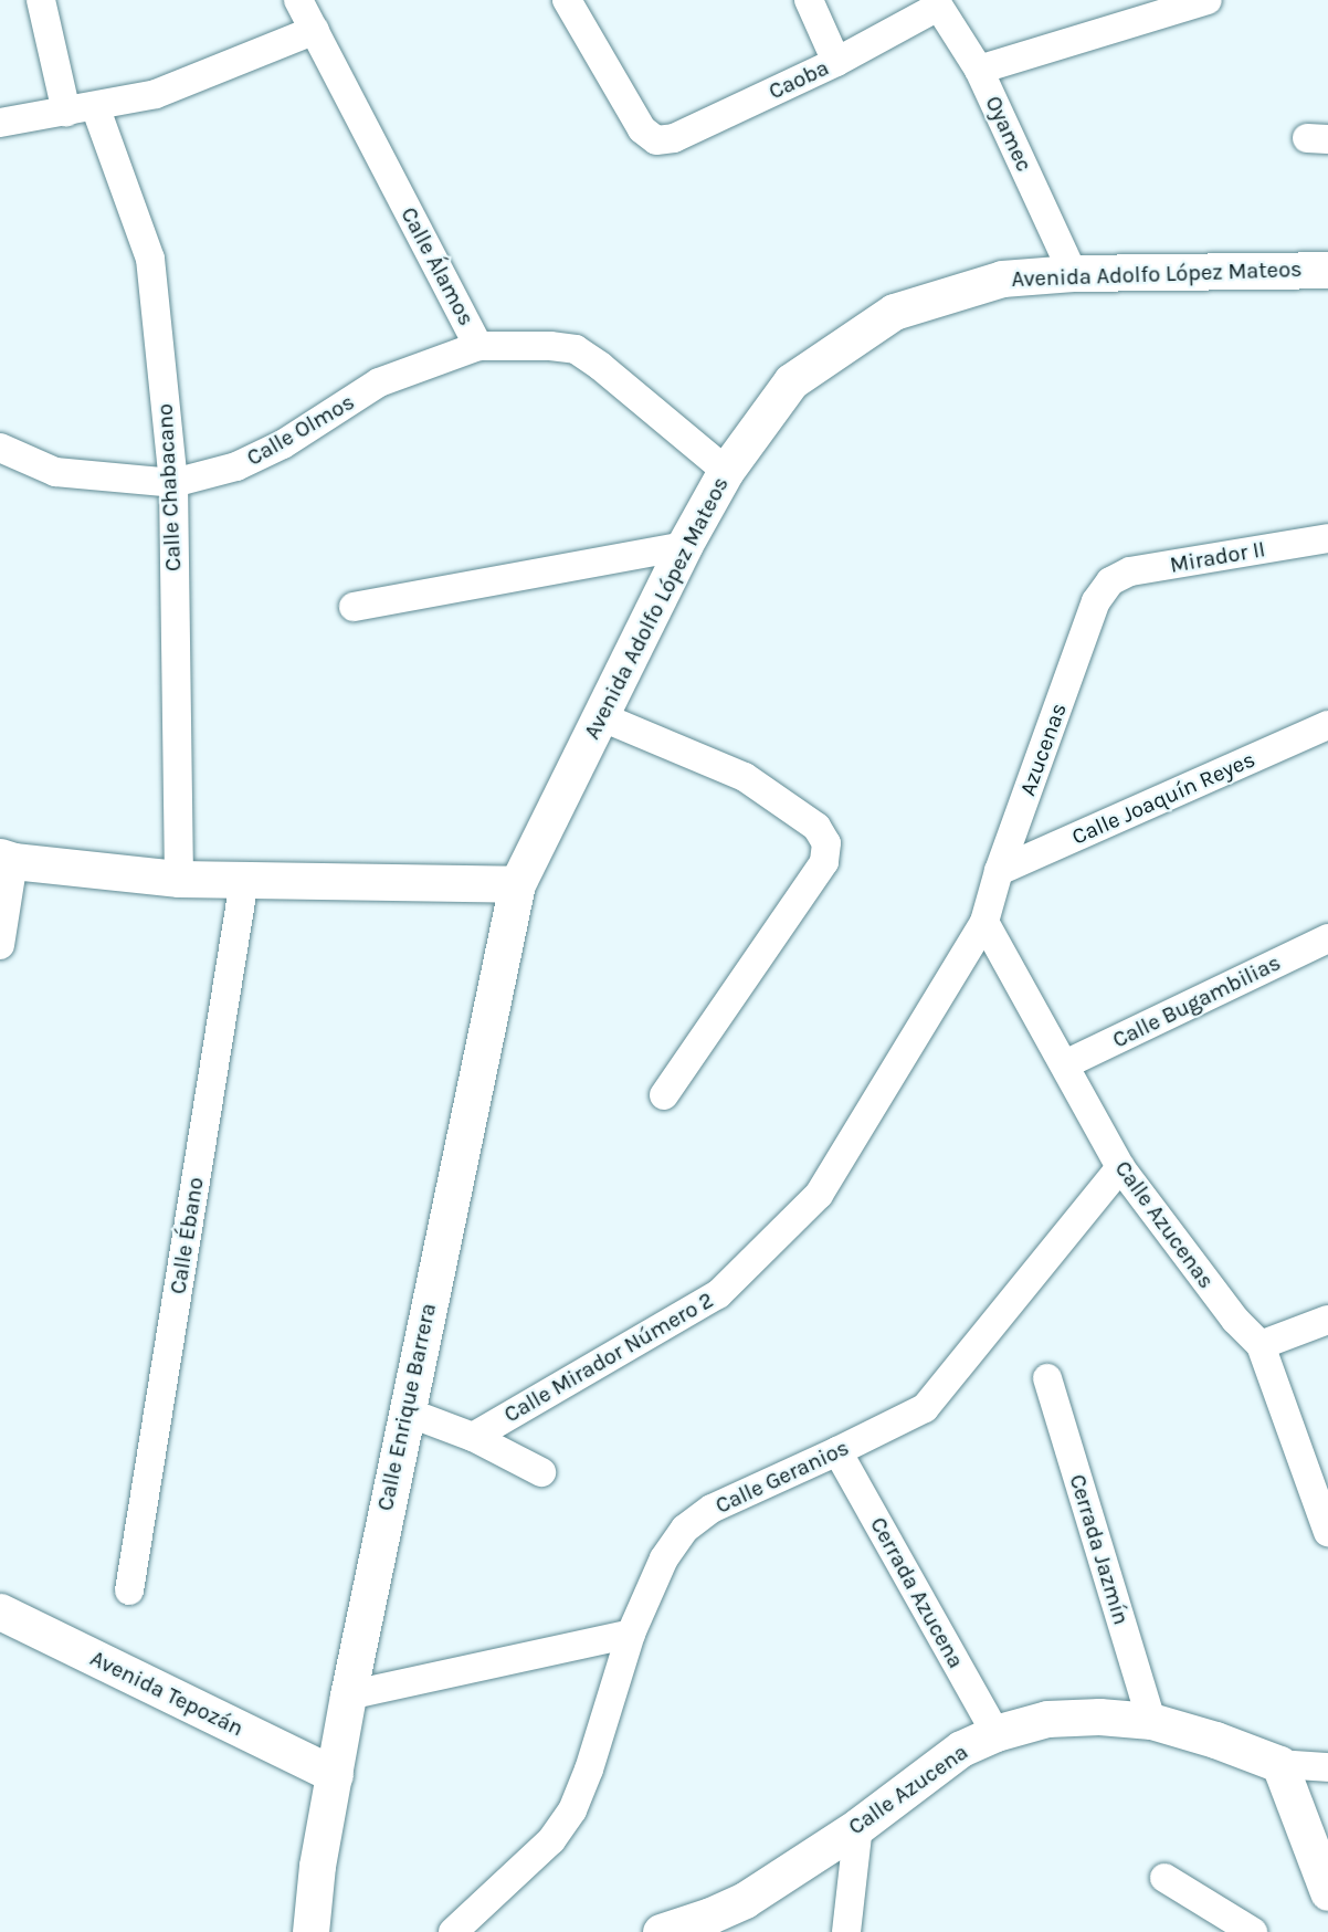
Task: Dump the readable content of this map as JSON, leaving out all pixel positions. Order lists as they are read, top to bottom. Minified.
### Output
{"streets":{"street":["Caoba","Oyamec","Calle Álamos","Avenida Adolfo López Mateos","Calle Olmos","Calle Chabacano","Mirador II","Azucenas","Calle Joaquín Reyes","Calle Bugambilias","Calle Azucenas","Calle Ébano","Calle Mirador Número 2","Calle Enrique Barrera","Calle Geranios","Cerrada Jazmín","Cerrada Azucena","Avenida Tepozán","Calle Azucena"]},"crossings":[["Caoba","Oyamec"],["Oyamec","Avenida Adolfo López Mateos"],["Calle Álamos","Avenida Adolfo López Mateos"],["Calle Álamos","Calle Olmos"],["Avenida Adolfo López Mateos","Calle Enrique Barrera"],["Calle Olmos","Calle Chabacano"],["Mirador II","Azucenas"],["Azucenas","Calle Joaquín Reyes"],["Azucenas","Calle Azucenas"],["Azucenas","Calle Mirador Número 2"],["Calle Bugambilias","Calle Azucenas"],["Calle Azucenas","Calle Mirador Número 2"],["Calle Azucenas","Calle Geranios"],["Calle Enrique Barrera","Avenida Tepozán"],["Calle Geranios","Cerrada Azucena"],["Cerrada Jazmín","Calle Azucena"],["Cerrada Azucena","Calle Azucena"]]}
